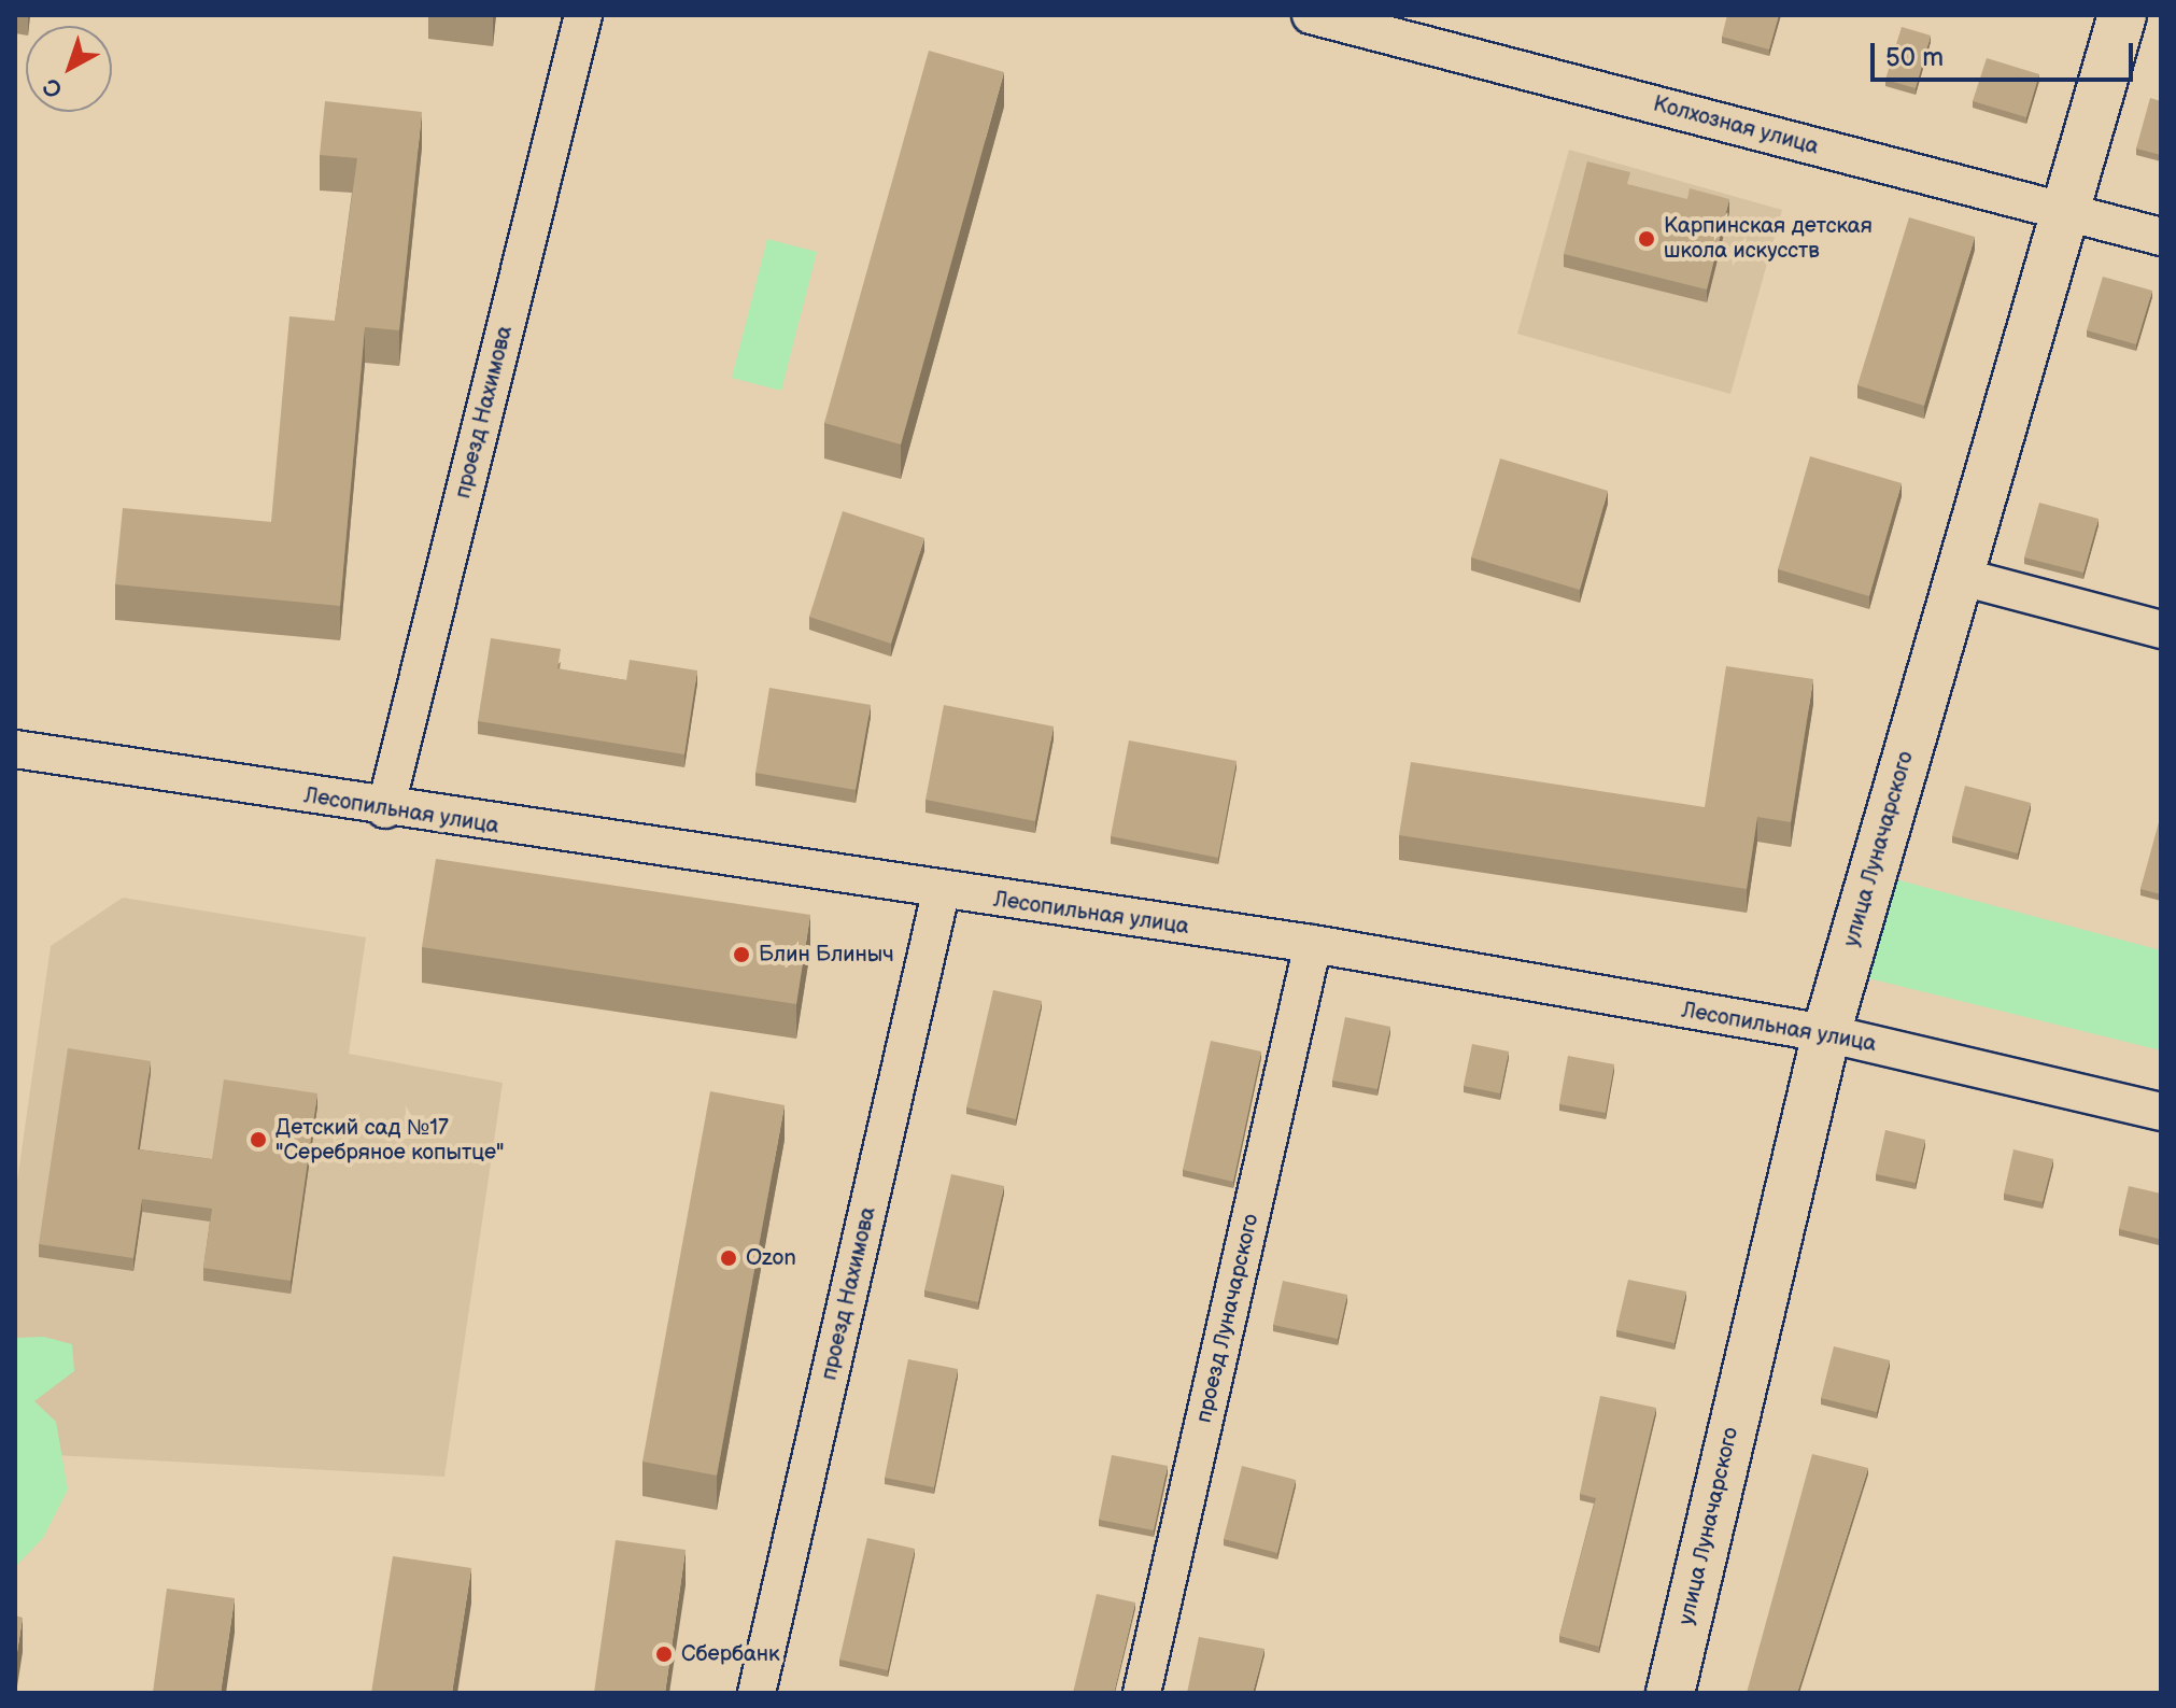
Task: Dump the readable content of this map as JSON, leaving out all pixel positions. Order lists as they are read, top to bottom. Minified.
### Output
{"streets":{"street":["Колхозная улица","проезд Нахимова","Лесопильная улица","улица Луначарского","проезд Луначарского"]},"crossings":[["Колхозная улица","улица Луначарского"],["проезд Нахимова","Лесопильная улица"],["Лесопильная улица","улица Луначарского"],["Лесопильная улица","проезд Луначарского"]],"places":["Карпинская детская школа искусств","Блин Блиныч","Детский сад №17 \"Серебряное копытце\"","Ozon","Сбербанк"],"scale_bar":"50 m","north":"bottom left"}
